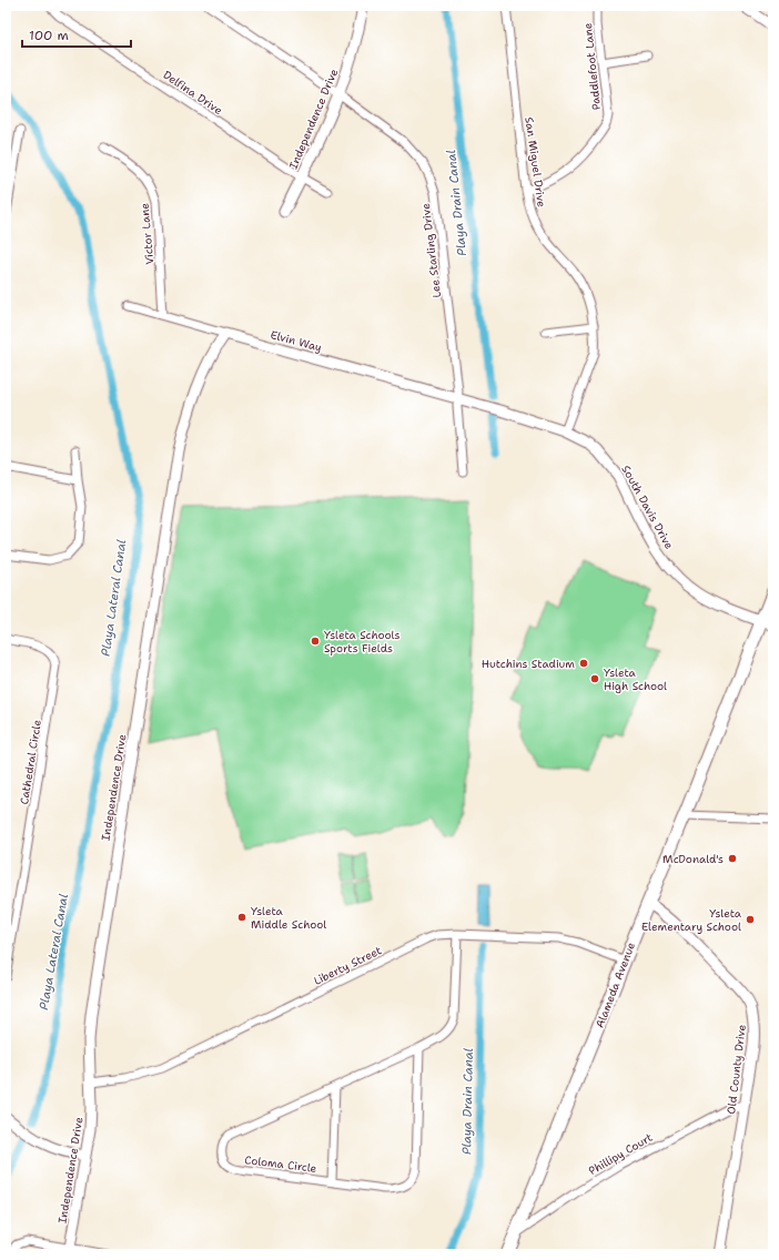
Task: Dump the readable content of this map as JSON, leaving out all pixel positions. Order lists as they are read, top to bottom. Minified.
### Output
{"streets":{"main road":["Alameda Avenue"],"street":["Paddlefoot Lane","Delfina Drive","Independence Drive","San Miguel Drive","Victor Lane","Lee Starling Drive","Elvin Way","South Davis Drive","Cathedral Circle","Liberty Street","Old County Drive","Phillipy Court","Coloma Circle"]},"crossings":[["Paddlefoot Lane","San Miguel Drive"],["Delfina Drive","Independence Drive"],["Independence Drive","Lee Starling Drive"],["Independence Drive","Elvin Way"],["Independence Drive","Liberty Street"],["San Miguel Drive","South Davis Drive"],["Victor Lane","Elvin Way"],["Lee Starling Drive","Elvin Way"],["Lee Starling Drive","South Davis Drive"],["Elvin Way","South Davis Drive"],["South Davis Drive","Alameda Avenue"],["Liberty Street","Alameda Avenue"],["Liberty Street","Coloma Circle"],["Alameda Avenue","Old County Drive"],["Alameda Avenue","Phillipy Court"],["Old County Drive","Phillipy Court"]],"water":["Playa Drain Canal","Playa Lateral Canal"],"places":["Ysleta Schools Sports Fields","Hutchins Stadium","Ysleta High School","McDonald's","Ysleta Middle School","Ysleta Elementary School"],"scale_bar":"100 m"}
